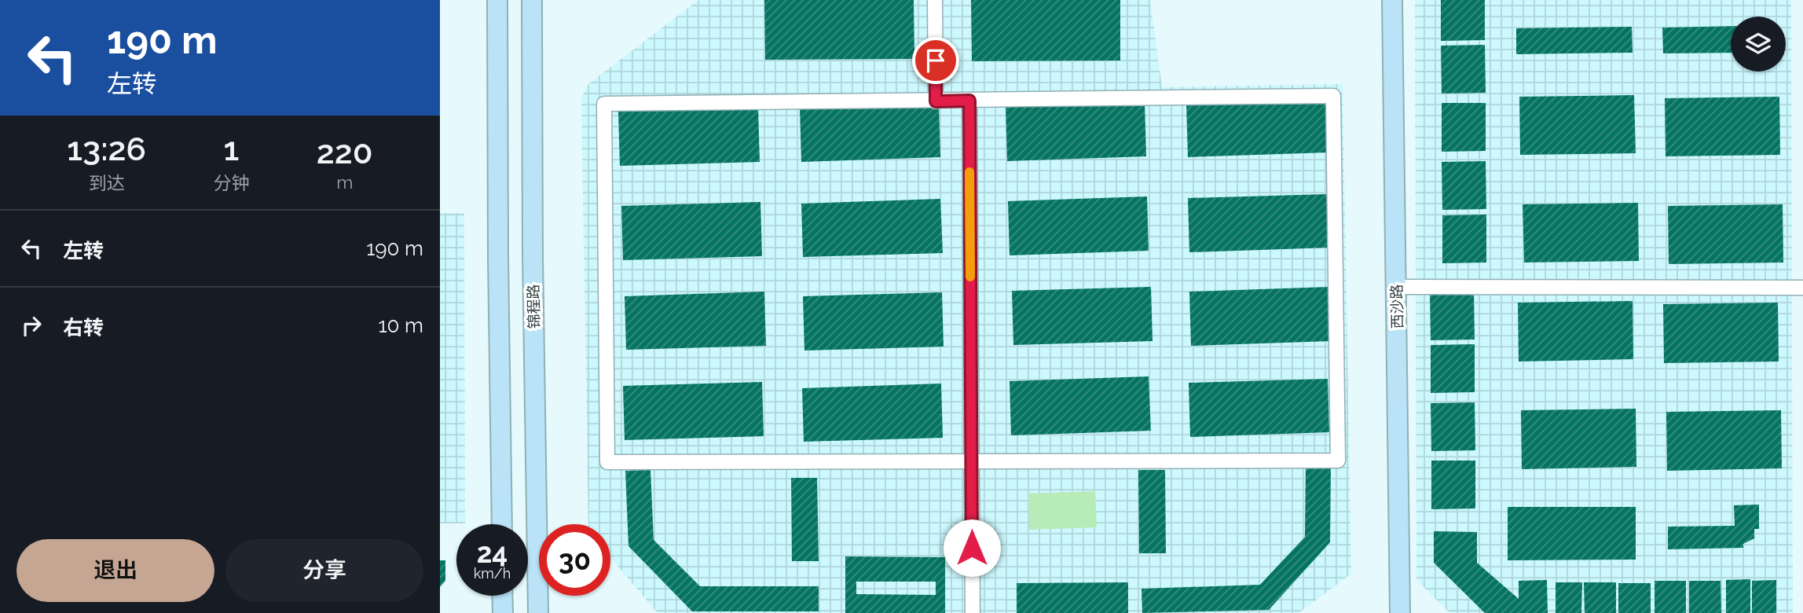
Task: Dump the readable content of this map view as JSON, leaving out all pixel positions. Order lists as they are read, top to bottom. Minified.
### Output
{"streets":{"main road":["锦程路","西沙路"]},"page":{"turn":["190 m","左转"],"eta":["13:26","到达","1","分钟","220","m"],"list":[{"name":"左转","value":"190 m"},{"name":"右转","value":"10 m"}],"speed":"24 km/h","limit":"30","buttons":["退出","分享"]}}
